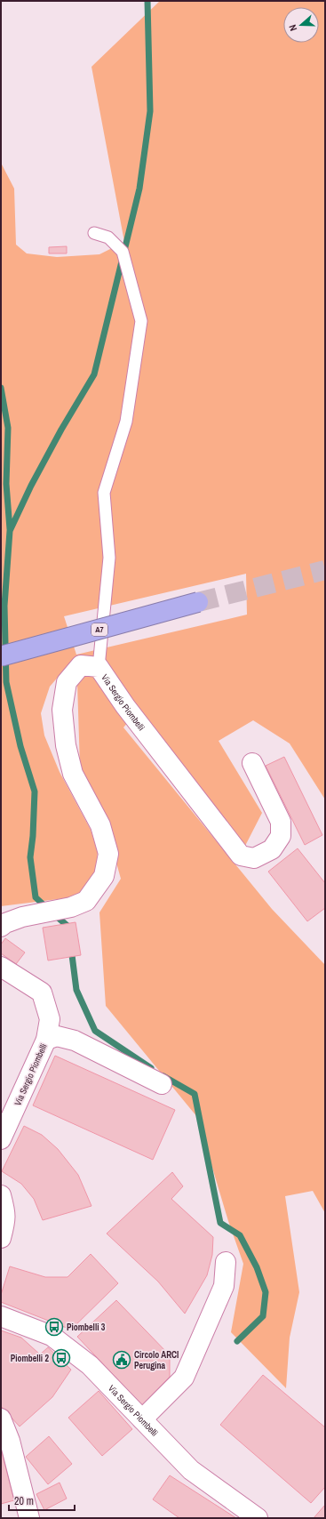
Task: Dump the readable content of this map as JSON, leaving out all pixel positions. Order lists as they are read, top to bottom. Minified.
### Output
{"streets":{"highway":["A7"],"street":["Via Sergio Piombelli"]},"places":{"bus stop":["Piombelli 3","Piombelli 2"],"public building":["Circolo ARCI Perugina"]},"scale_bar":"20 m","north":"left"}
